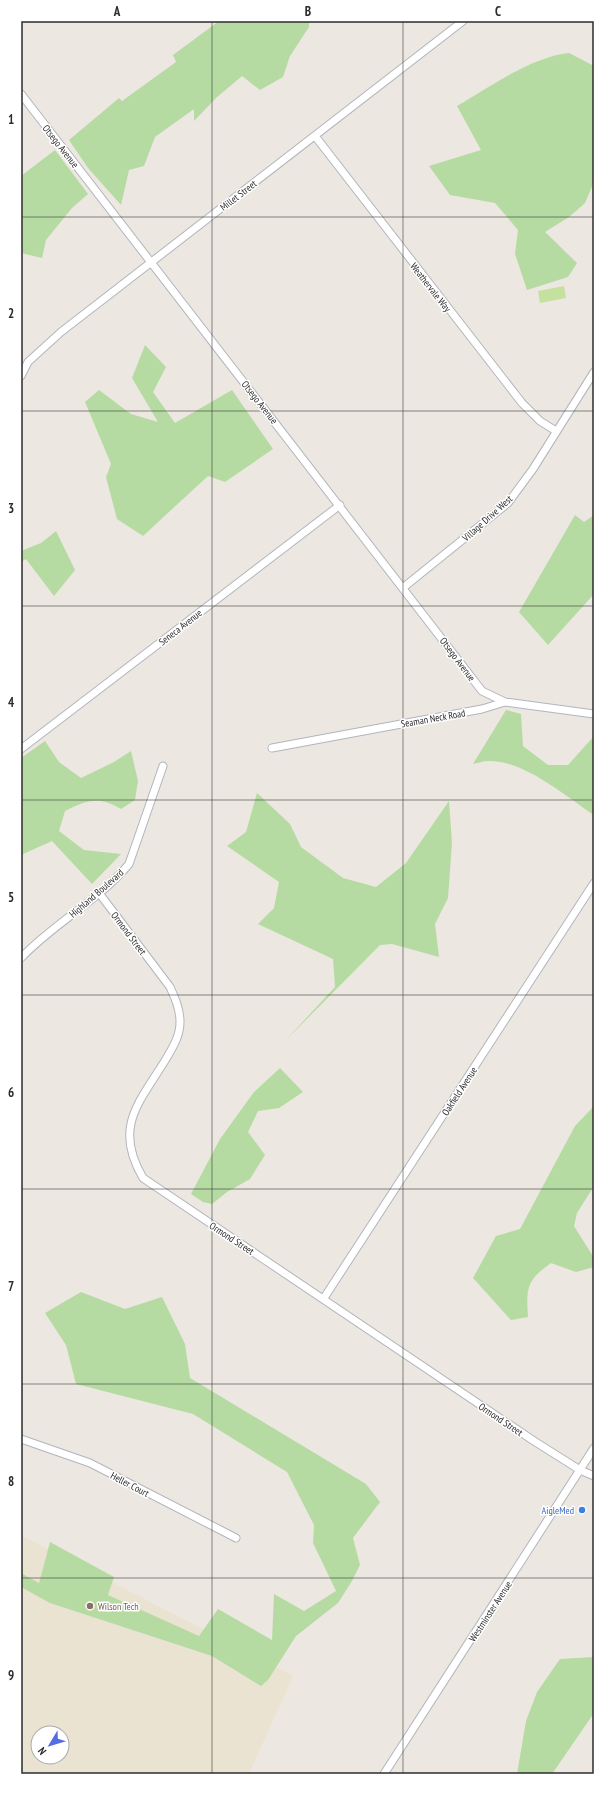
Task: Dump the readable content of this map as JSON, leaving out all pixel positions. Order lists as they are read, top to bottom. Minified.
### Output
{"streets":{"street":["Otsego Avenue","Millet Street","Weathervale Way","Village Drive West","Seneca Avenue","Seaman Neck Road","Highland Boulevard","Ormond Street","Oakfield Avenue","Heller Court","Westminster Avenue"]},"crossings":[["Otsego Avenue","Millet Street"],["Otsego Avenue","Village Drive West"],["Otsego Avenue","Seneca Avenue"],["Otsego Avenue","Seaman Neck Road"],["Millet Street","Weathervale Way"],["Weathervale Way","Village Drive West"],["Highland Boulevard","Ormond Street"],["Ormond Street","Oakfield Avenue"],["Ormond Street","Westminster Avenue"]],"places":["AigleMed","Wilson Tech"],"north":"bottom left","grid":{"columns":["A","B","C"],"rows":["1","2","3","4","5","6","7","8","9"]}}
